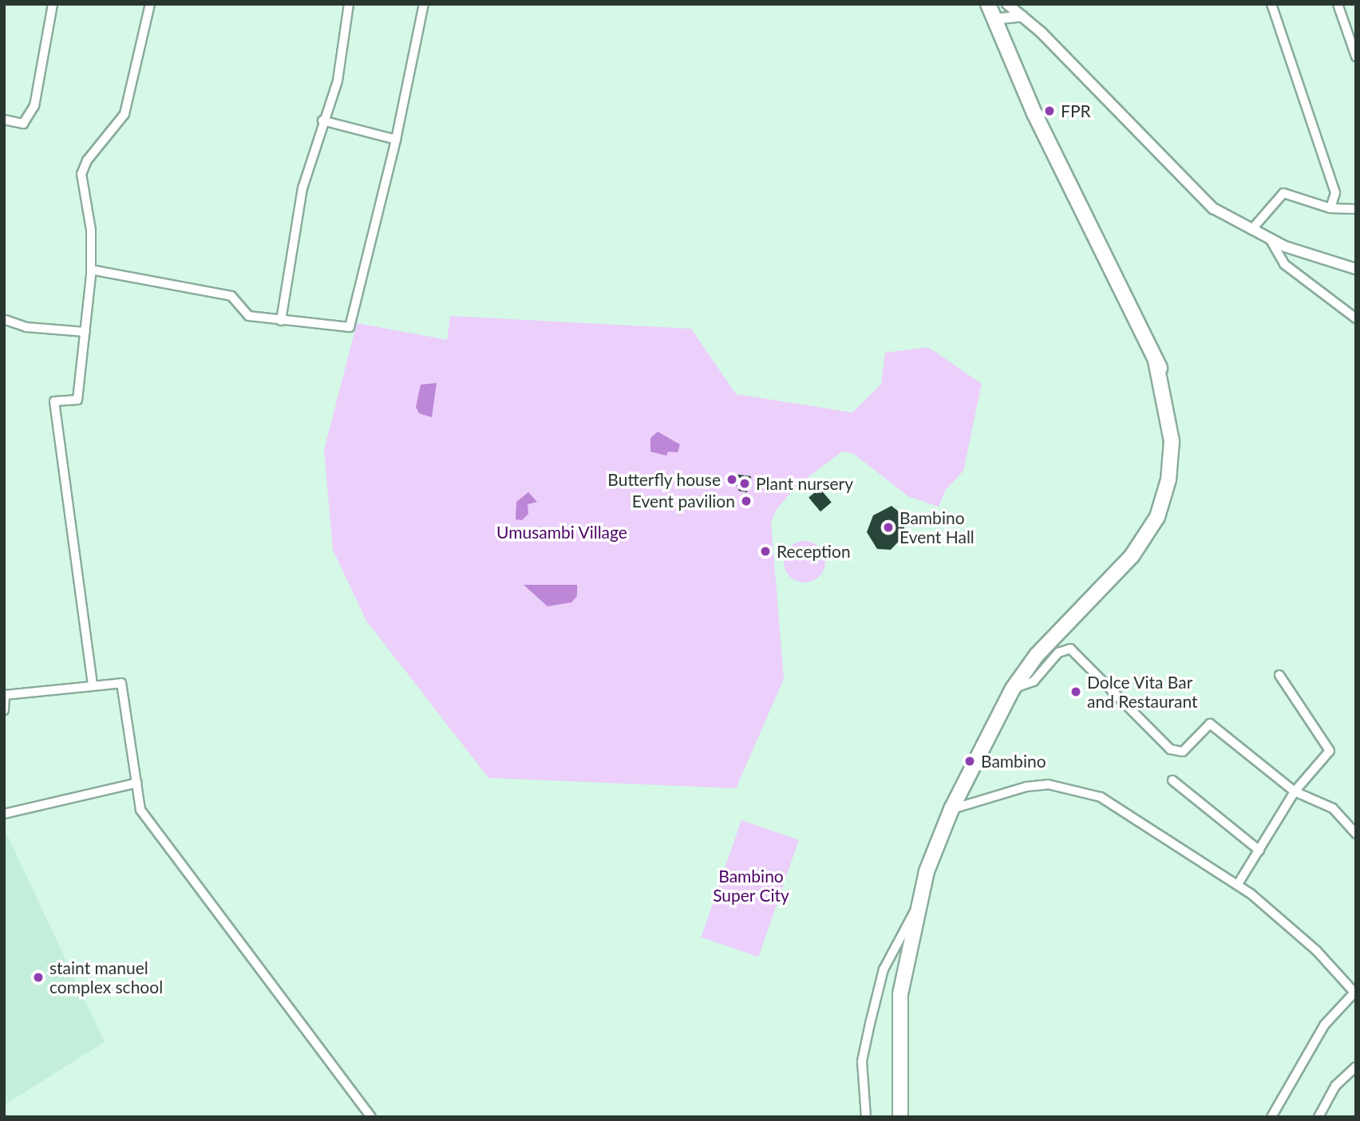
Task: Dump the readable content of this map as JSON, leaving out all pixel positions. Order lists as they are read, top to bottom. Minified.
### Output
{"parks":["Umusambi Village","Bambino Super City"],"places":["FPR","Butterfly house","Plant nursery","Event pavilion","Bambino Event Hall","Reception","Dolce Vita Bar and Restaurant","Bambino","staint manuel complex school"]}
